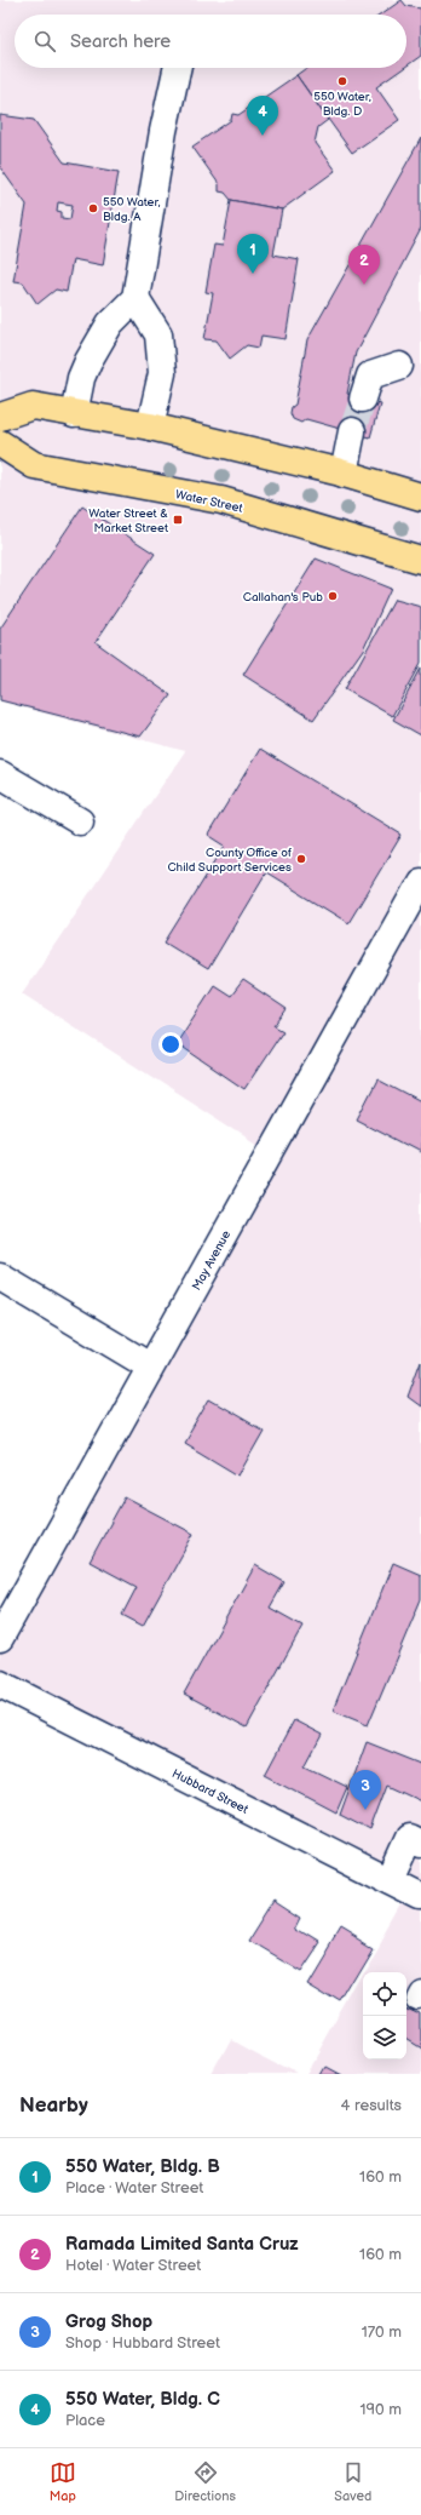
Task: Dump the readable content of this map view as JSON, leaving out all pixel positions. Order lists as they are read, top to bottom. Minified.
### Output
{"streets":{"main road":["Water Street"],"street":["May Avenue","Hubbard Street"]},"places":{"other":["550 Water, Bldg. D","550 Water, Bldg. A","Callahan's Pub","County Office of Child Support Services"],"transit":["Water Street & Market Street"]},"page":{"search":"Search here","pins":["4","1","2","3"],"heading":["Nearby","4 results"],"list":[{"mark":"1","name":"550 Water, Bldg. B","note":"Place · Water Street","value":"160 m"},{"mark":"2","name":"Ramada Limited Santa Cruz","note":"Hotel · Water Street","value":"160 m"},{"mark":"3","name":"Grog Shop","note":"Shop · Hubbard Street","value":"170 m"},{"mark":"4","name":"550 Water, Bldg. C","note":"Place","value":"190 m"}],"nav":["Map","Directions","Saved"]}}
